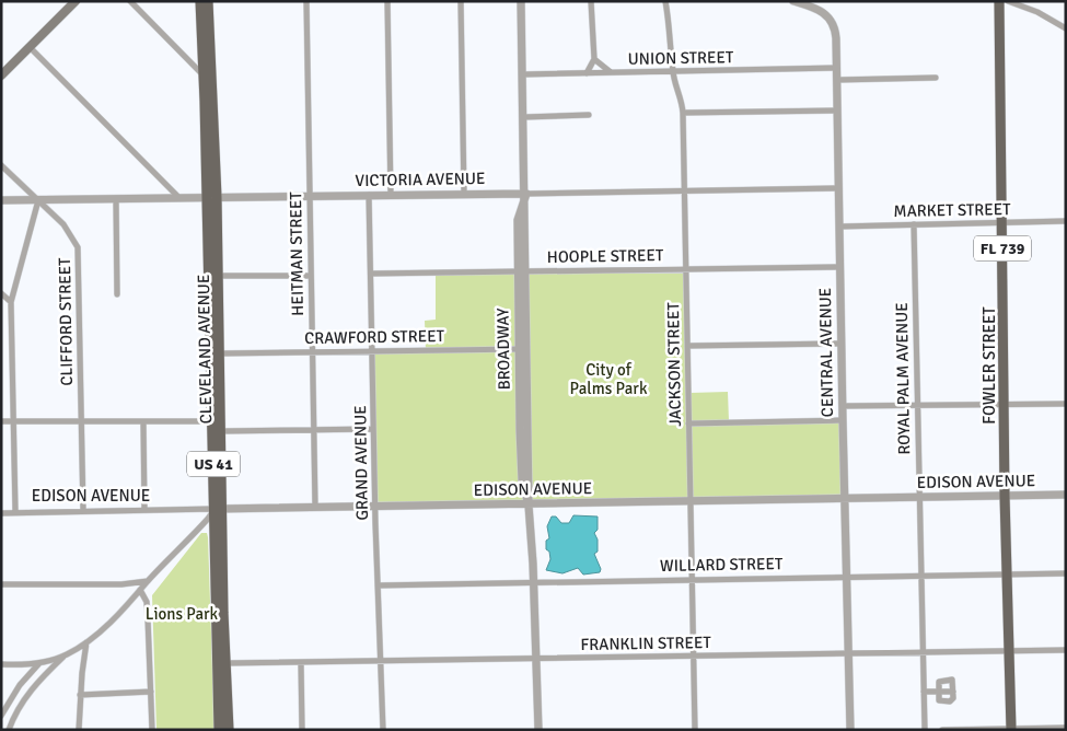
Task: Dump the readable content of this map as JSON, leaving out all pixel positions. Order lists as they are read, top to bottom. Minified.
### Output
{"streets":{"main road":["FL 739","CLEVELAND AVENUE","FOWLER STREET","US 41"],"street":["UNION STREET","VICTORIA AVENUE","MARKET STREET","HEITMAN STREET","HOOPLE STREET","CLIFFORD STREET","CRAWFORD STREET","BROADWAY","CENTRAL AVENUE","JACKSON STREET","ROYAL PALM AVENUE","GRAND AVENUE","EDISON AVENUE","WILLARD STREET","FRANKLIN STREET"]},"crossings":[["UNION STREET","BROADWAY"],["UNION STREET","CENTRAL AVENUE"],["UNION STREET","JACKSON STREET"],["VICTORIA AVENUE","HEITMAN STREET"],["VICTORIA AVENUE","CLIFFORD STREET"],["VICTORIA AVENUE","CLEVELAND AVENUE"],["VICTORIA AVENUE","BROADWAY"],["VICTORIA AVENUE","CENTRAL AVENUE"],["VICTORIA AVENUE","JACKSON STREET"],["VICTORIA AVENUE","GRAND AVENUE"],["MARKET STREET","CENTRAL AVENUE"],["MARKET STREET","FOWLER STREET"],["MARKET STREET","ROYAL PALM AVENUE"],["HEITMAN STREET","CRAWFORD STREET"],["HEITMAN STREET","EDISON AVENUE"],["HOOPLE STREET","BROADWAY"],["HOOPLE STREET","CENTRAL AVENUE"],["HOOPLE STREET","JACKSON STREET"],["HOOPLE STREET","GRAND AVENUE"],["CLIFFORD STREET","EDISON AVENUE"],["CRAWFORD STREET","CLEVELAND AVENUE"],["CRAWFORD STREET","BROADWAY"],["CRAWFORD STREET","GRAND AVENUE"],["CLEVELAND AVENUE","EDISON AVENUE"],["CLEVELAND AVENUE","FRANKLIN STREET"],["BROADWAY","EDISON AVENUE"],["BROADWAY","WILLARD STREET"],["BROADWAY","FRANKLIN STREET"],["CENTRAL AVENUE","EDISON AVENUE"],["CENTRAL AVENUE","WILLARD STREET"],["CENTRAL AVENUE","FRANKLIN STREET"],["JACKSON STREET","EDISON AVENUE"],["JACKSON STREET","WILLARD STREET"],["JACKSON STREET","FRANKLIN STREET"],["FOWLER STREET","EDISON AVENUE"],["FOWLER STREET","WILLARD STREET"],["FOWLER STREET","FRANKLIN STREET"],["ROYAL PALM AVENUE","EDISON AVENUE"],["ROYAL PALM AVENUE","WILLARD STREET"],["ROYAL PALM AVENUE","FRANKLIN STREET"],["GRAND AVENUE","EDISON AVENUE"],["GRAND AVENUE","WILLARD STREET"],["GRAND AVENUE","FRANKLIN STREET"]],"parks":["City of Palms Park","Lions Park"]}
